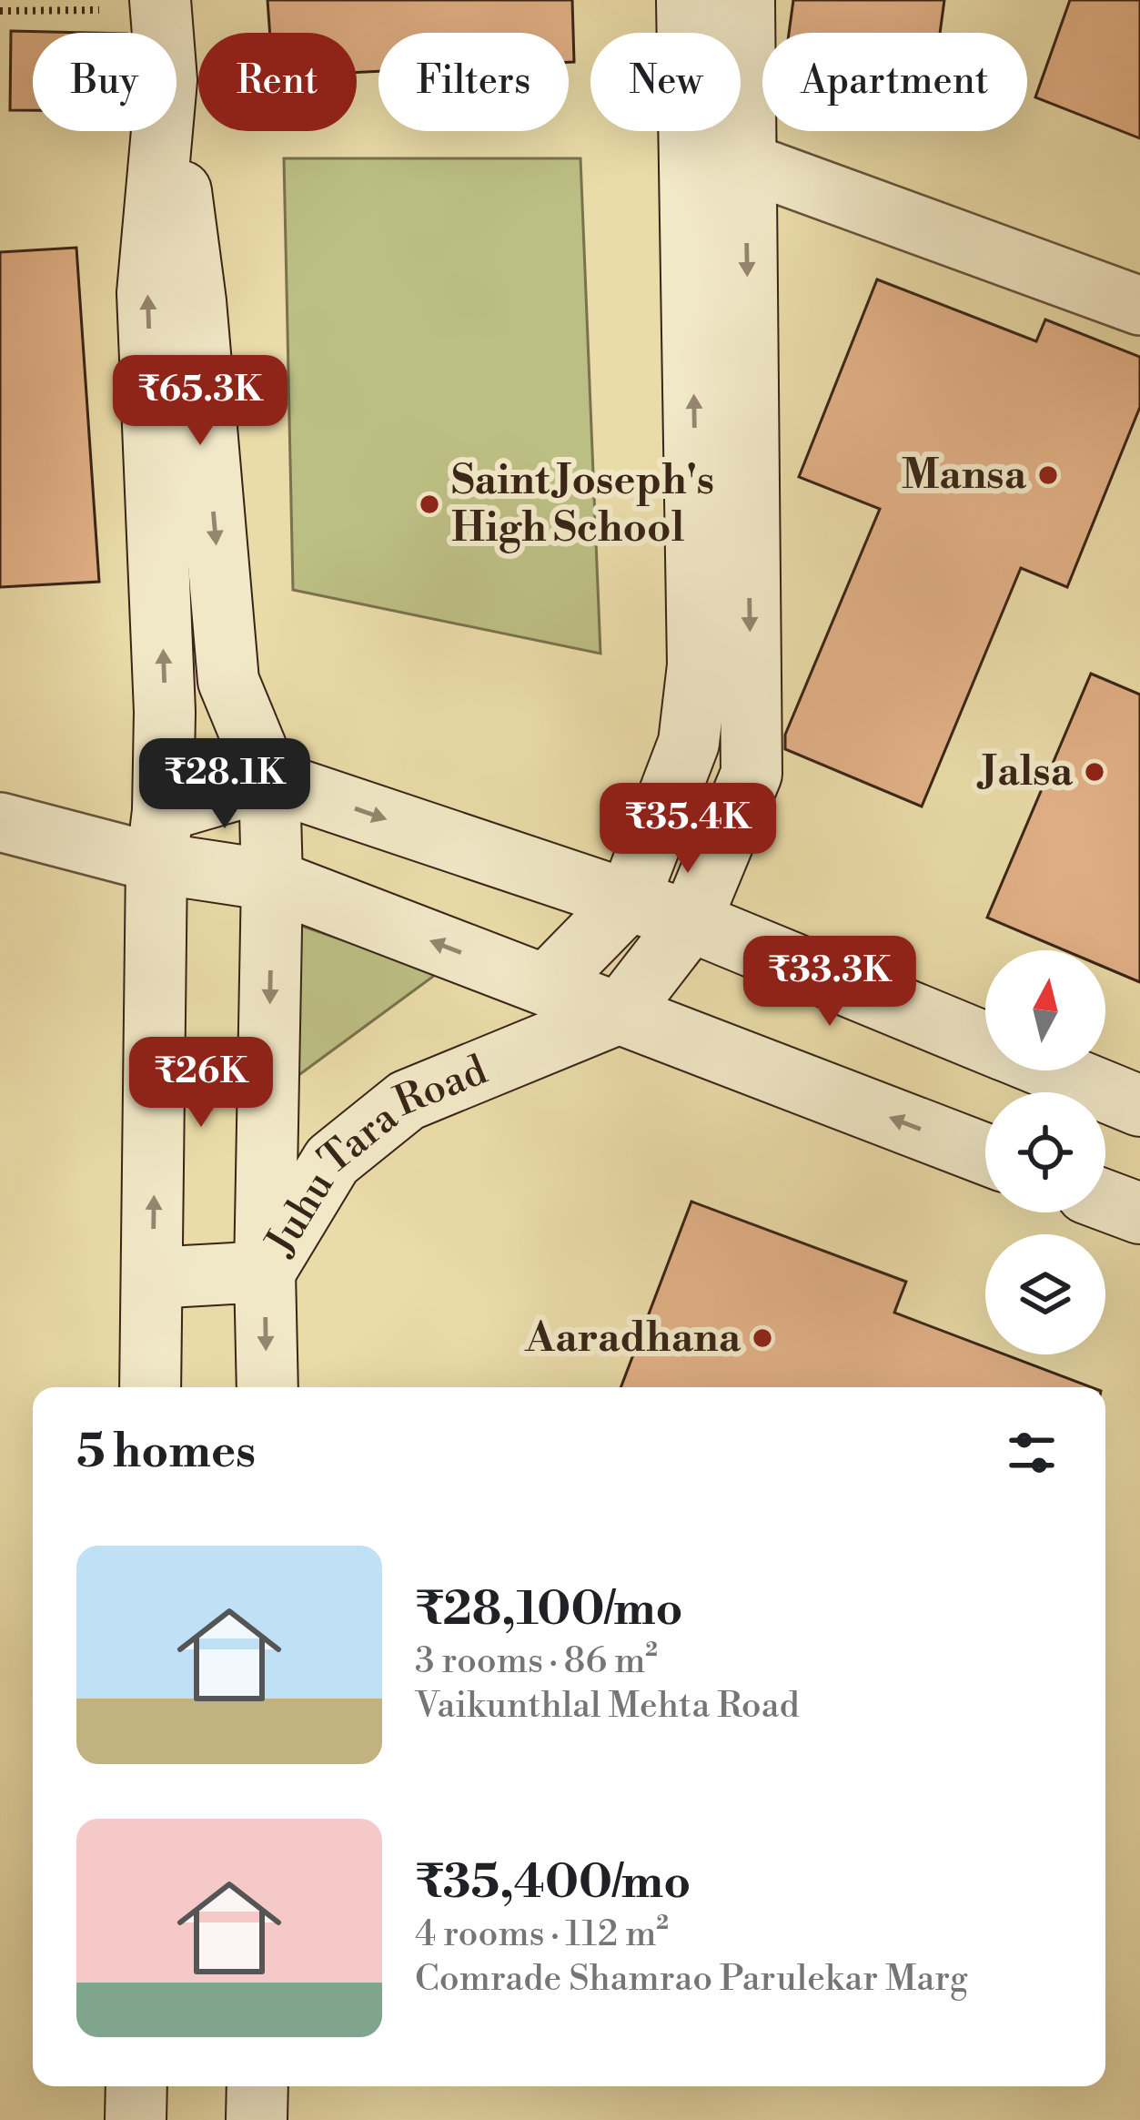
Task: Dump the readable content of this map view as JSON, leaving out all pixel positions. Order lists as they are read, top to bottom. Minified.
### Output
{"streets":{"main road":["Juhu Tara Road"]},"places":["Mansa","Saint Joseph's High School","Jalsa","Aaradhana"],"north":"top","page":{"chip":["Buy","Rent","Filters","New","Apartment"],"price":["₹65.3K","₹28.1K","₹35.4K","₹33.3K","₹26K"],"heading":"5 homes","list":[{"name":"₹28,100/mo","note":"3 rooms · 86 m² · Vaikunthlal Mehta Road"},{"name":"₹35,400/mo","note":"4 rooms · 112 m² · Comrade Shamrao Parulekar Marg"}]}}
